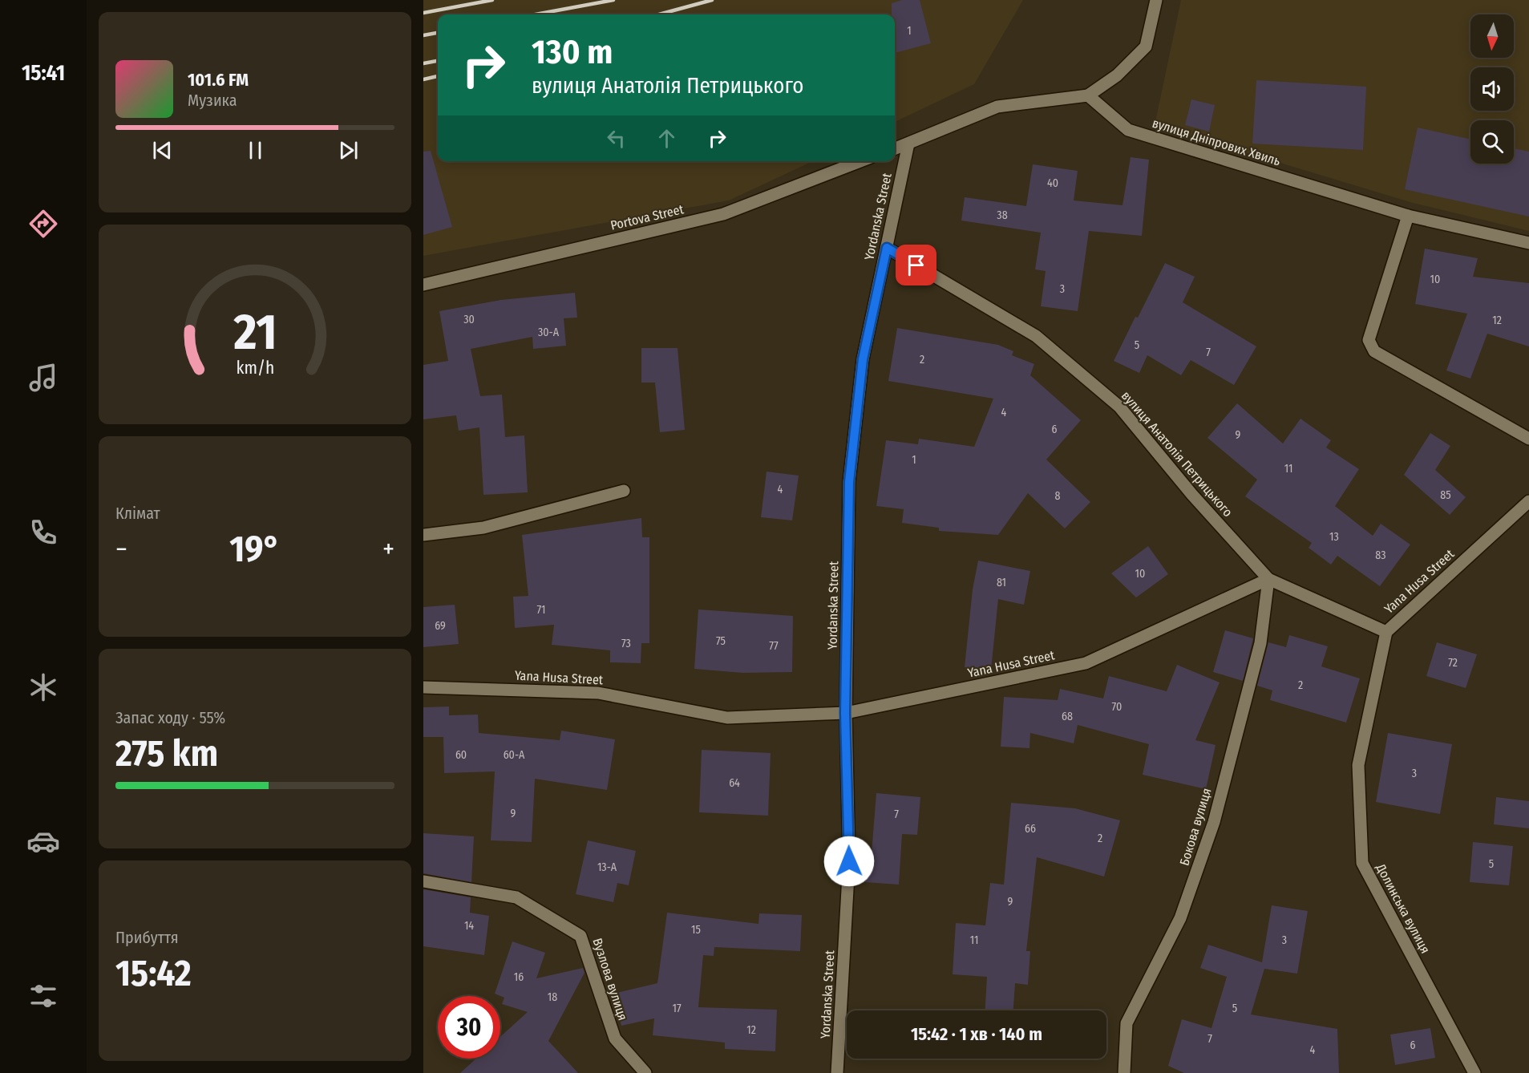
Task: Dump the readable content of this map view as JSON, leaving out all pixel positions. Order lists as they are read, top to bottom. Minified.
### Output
{"streets":{"street":["вулиця Дніпрових Хвиль","Yordanska Street","Portova Street","вулиця Анатолія Петрицького","Yana Husa Street","Бокова вулиця","Долинська вулиця","Вузлова вулиця"]},"crossings":[["Yordanska Street","вулиця Анатолія Петрицького"],["Yordanska Street","Yana Husa Street"],["вулиця Анатолія Петрицького","Yana Husa Street"],["вулиця Анатолія Петрицького","Бокова вулиця"],["Yana Husa Street","Бокова вулиця"],["Yana Husa Street","Долинська вулиця"]],"house_numbers":["1","40","38","10","3","30","12","30-А","5","7","2","4","6","9","1","11","4","85","8","13","83","10","81","71","69","75","73","77","72","2","70","68","60","60-А","3","64","9","7","66","2","5","13-А","9","14","15","11","3","16","18","17","5","12","7","6","4"],"north":"bottom","page":{"tabs":"15:41","turn":["130 m","вулиця Анатолія Петрицького"],"song":["101.6 FM","Музика"],"tile":["Клімат",["Запас ходу · 55%","275 km"],["Прибуття","15:42"]],"heat":["−","19°","+"],"limit":"30","trip":"15:42 · 1 хв · 140 m","gauge":["21","km/h"]}}
